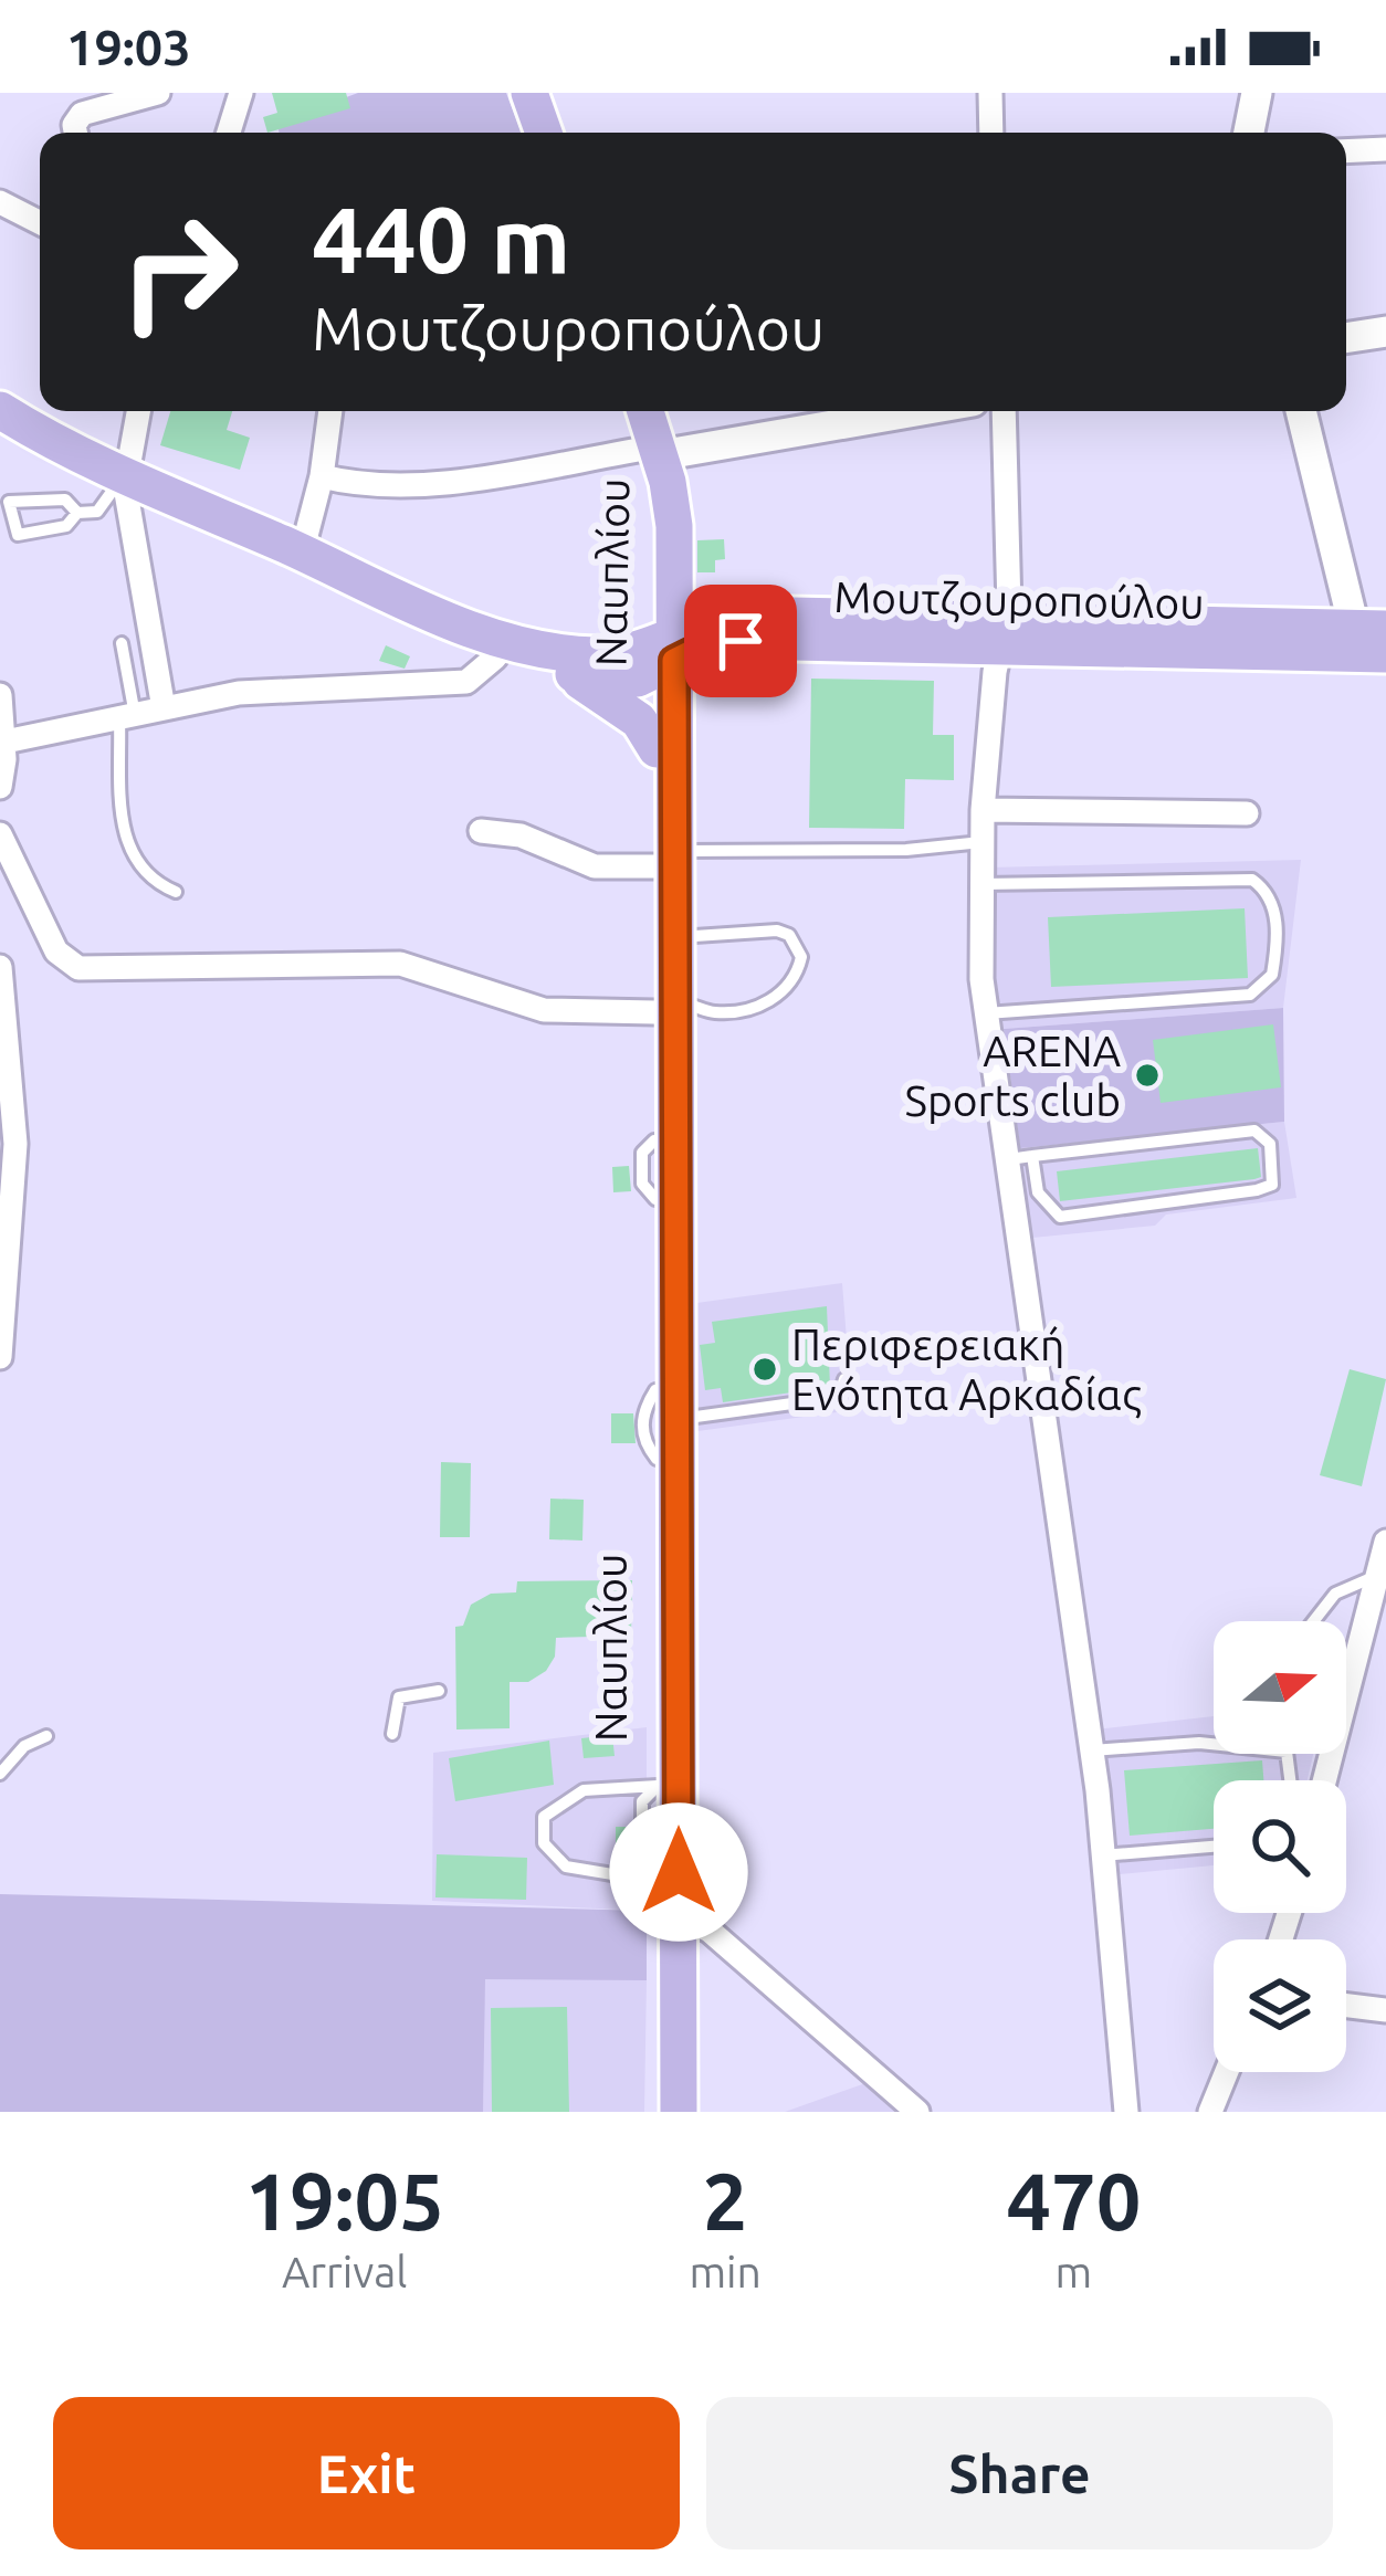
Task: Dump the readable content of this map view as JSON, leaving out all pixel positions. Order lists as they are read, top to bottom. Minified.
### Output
{"streets":{"main road":["Ναυπλίου","Μουτζουροπούλου"]},"crossings":[["Ναυπλίου","Μουτζουροπούλου"]],"places":["ARENA Sports club","Περιφερειακή Ενότητα Αρκαδίας"],"north":"right","page":{"status":"19:03","turn":["440 m","Μουτζουροπούλου"],"eta":["19:05","Arrival","2","min","470","m"],"buttons":["Exit","Share"]}}
